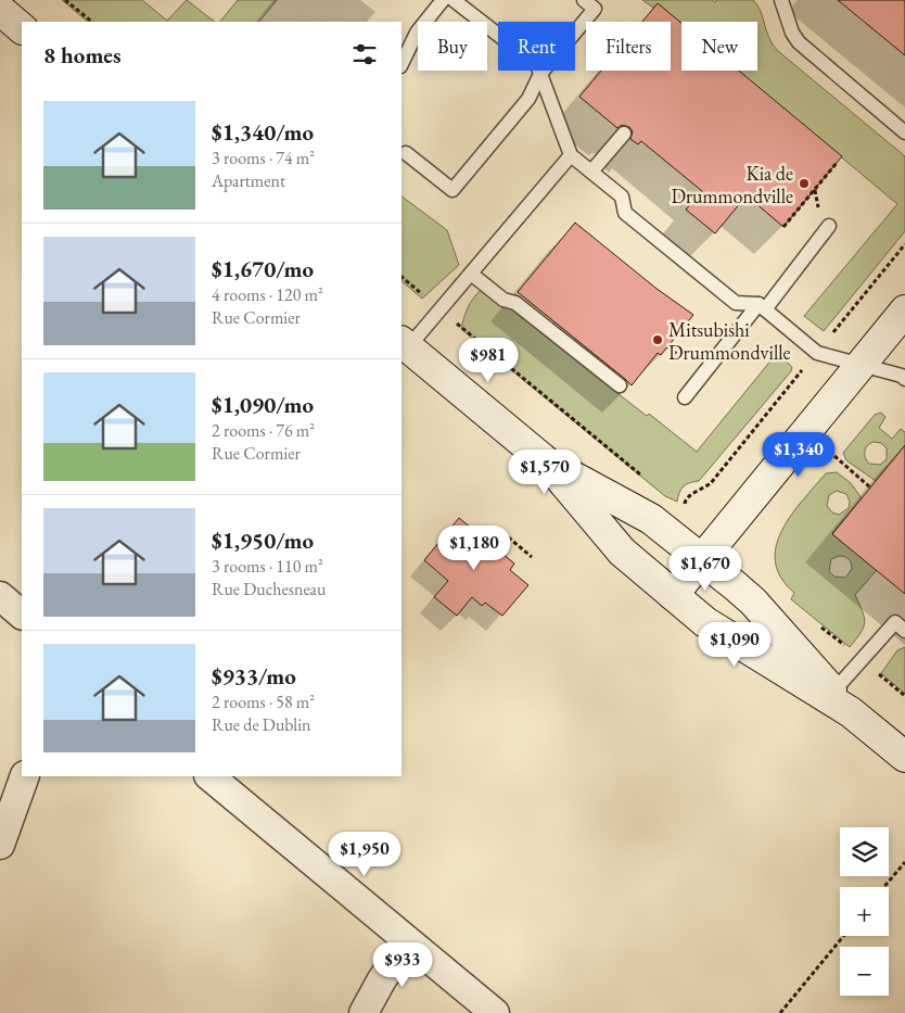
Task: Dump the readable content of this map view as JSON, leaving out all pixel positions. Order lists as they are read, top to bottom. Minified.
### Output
{"places":["Kia de Drummondville","Mitsubishi Drummondville"],"page":{"chip":["Buy","Rent","Filters","New"],"heading":"8 homes","list":[{"name":"$1,340/mo","note":"3 rooms · 74 m² · Apartment"},{"name":"$1,670/mo","note":"4 rooms · 120 m² · Rue Cormier"},{"name":"$1,090/mo","note":"2 rooms · 76 m² · Rue Cormier"},{"name":"$1,950/mo","note":"3 rooms · 110 m² · Rue Duchesneau"},{"name":"$933/mo","note":"2 rooms · 58 m² · Rue de Dublin"}],"price":["$981","$1,340","$1,570","$1,180","$1,670","$1,090","$1,950","$933"],"map_buttons":["+","−"]}}
